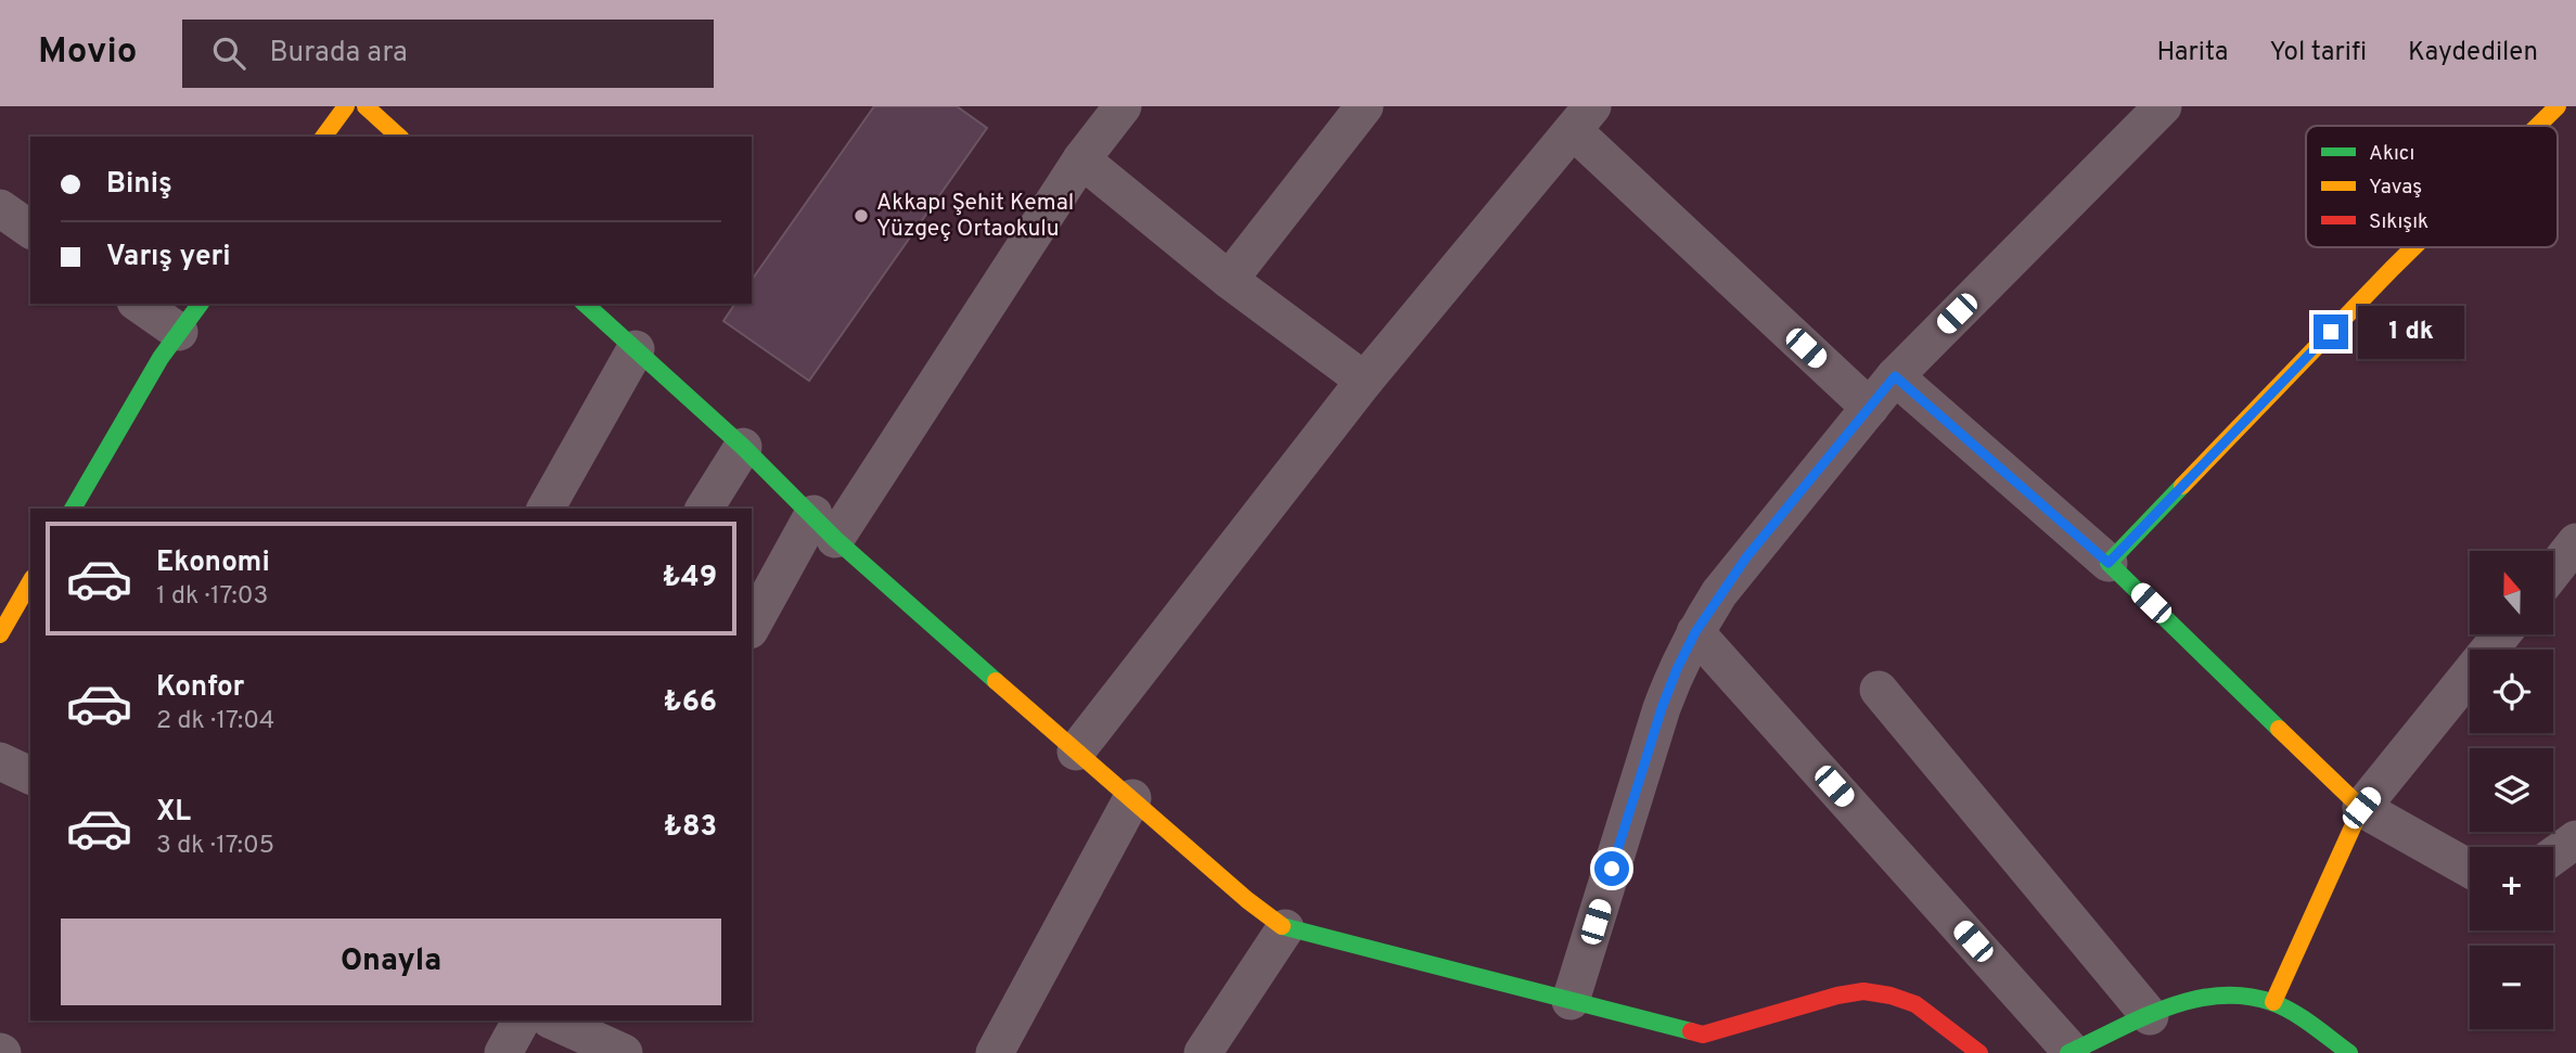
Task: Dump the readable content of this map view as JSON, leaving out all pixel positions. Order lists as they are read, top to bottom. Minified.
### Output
{"places":["Akkapı Şehit Kemal Yüzgeç Ortaokulu"],"legend":["Akıcı","Yavaş","Sıkışık"],"north":"top","page":{"header":"Movio","search":"Burada ara","nav":["Harita","Yol tarifi","Kaydedilen"],"banner":["Biniş","Varış yeri"],"bubble":"1 dk","list":[{"name":"Ekonomi","note":"1 dk · 17:03","value":"₺49"},{"name":"Konfor","note":"2 dk · 17:04","value":"₺66"},{"name":"XL","note":"3 dk · 17:05","value":"₺83"}],"map_buttons":["+","−"],"buttons":"Onayla"}}
